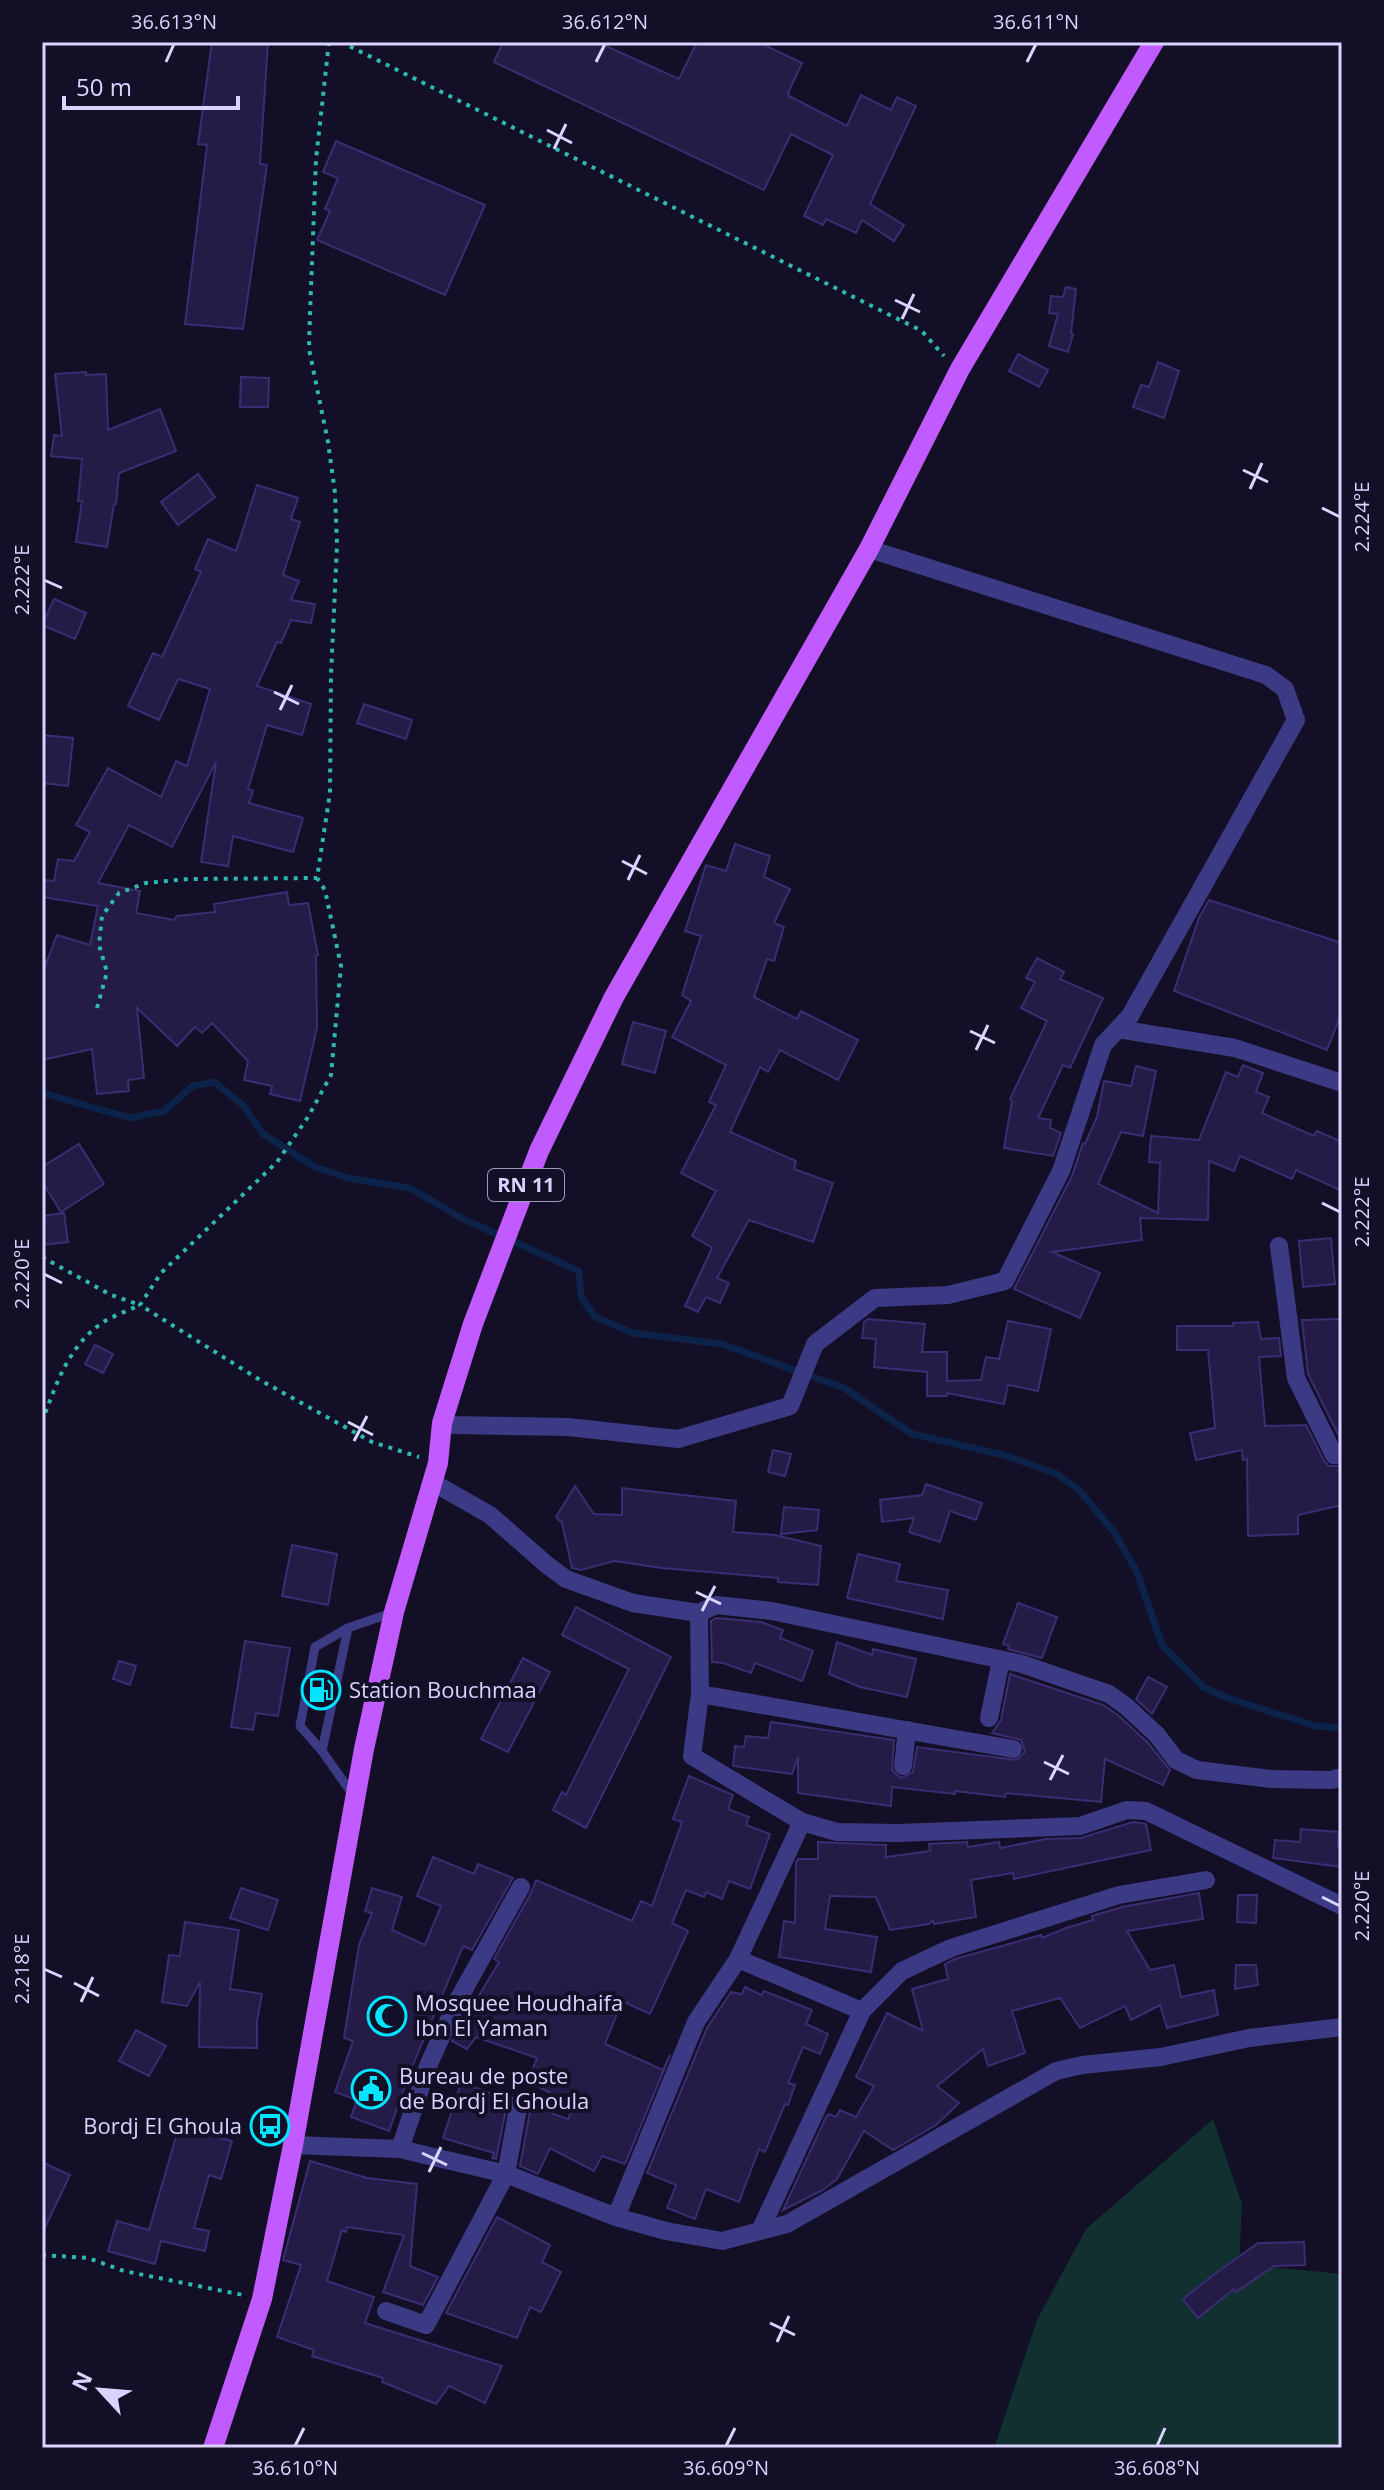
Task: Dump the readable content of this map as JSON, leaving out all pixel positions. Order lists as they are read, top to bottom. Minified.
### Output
{"streets":{"main road":["RN 11"]},"places":{"fuel station":["Station Bouchmaa"],"mosque":["Mosquee Houdhaifa Ibn El Yaman"],"public building":["Bureau de poste de Bordj El Ghoula"],"bus stop":["Bordj El Ghoula"]},"scale_bar":"50 m","north":"top left","coordinates":["36.613°N","36.612°N","36.611°N","2.224°E","2.222°E","2.220°E","2.218°E","36.610°N","36.609°N","36.608°N"]}
